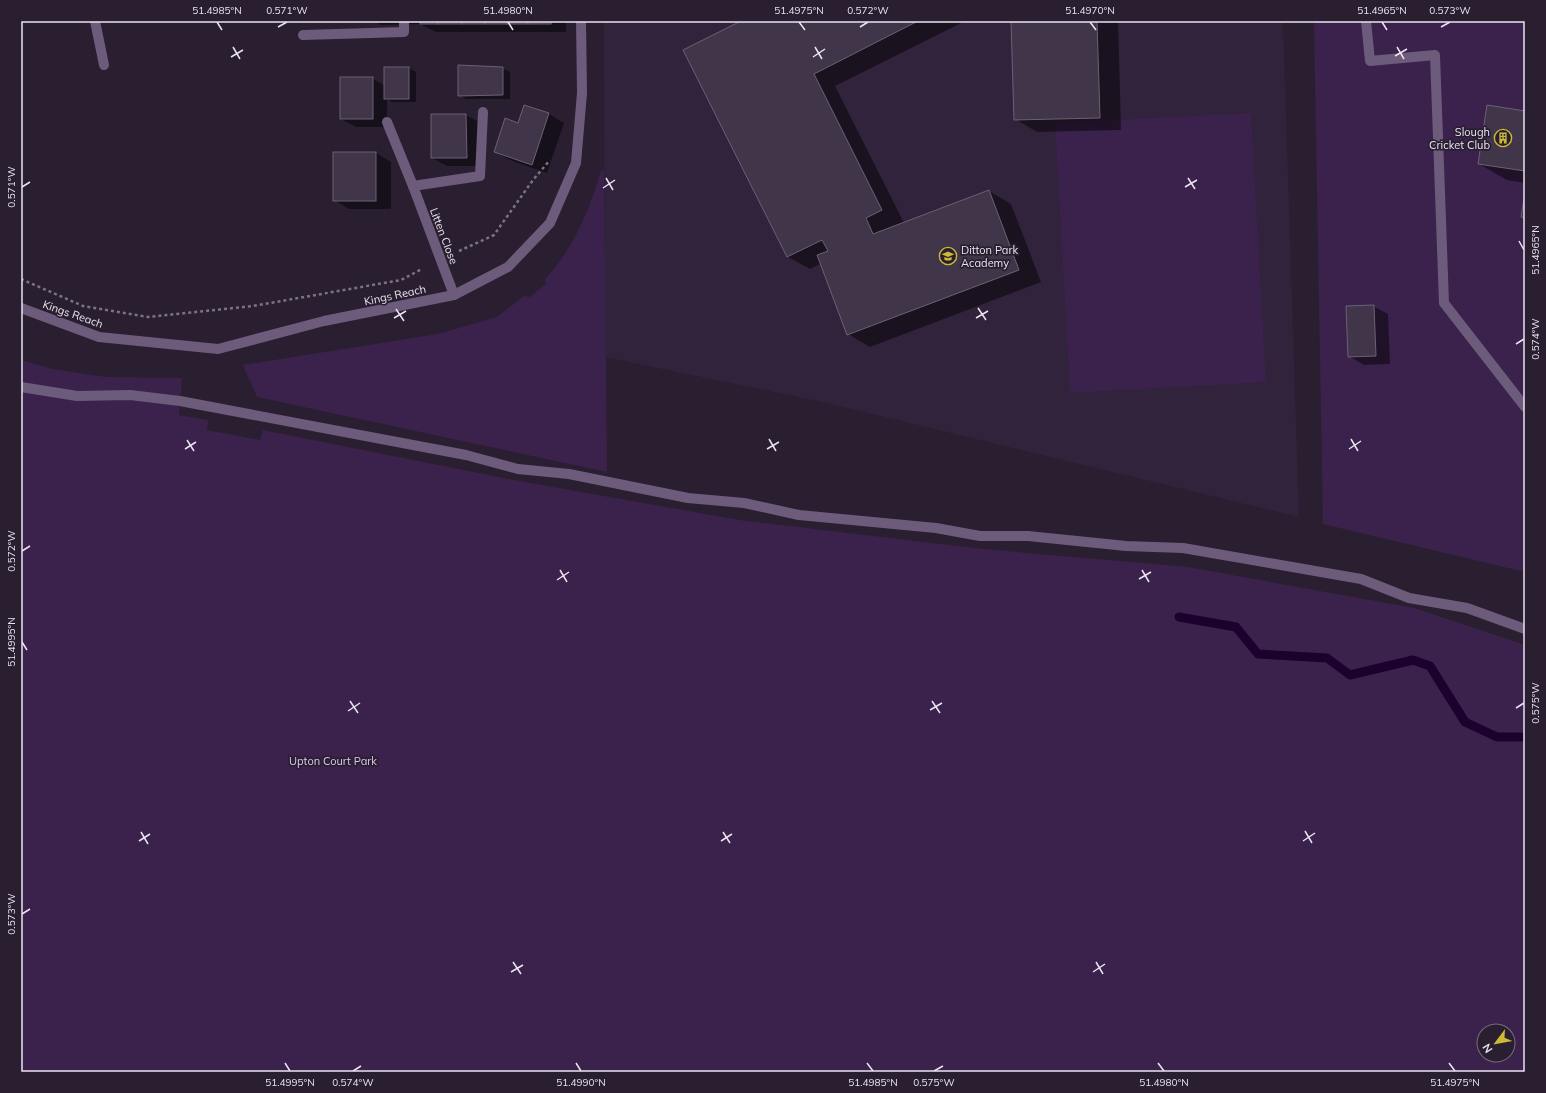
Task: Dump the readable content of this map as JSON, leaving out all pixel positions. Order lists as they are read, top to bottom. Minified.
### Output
{"streets":{"street":["Litten Close","Kings Reach"]},"crossings":[["Litten Close","Kings Reach"]],"parks":["Upton Court Park"],"places":{"building":["Slough Cricket Club"],"school or university":["Ditton Park Academy"]},"north":"bottom left","coordinates":["51.4985°N","0.571°W","51.4980°N","51.4975°N","0.572°W","51.4970°N","51.4965°N","0.573°W","0.574°W","51.4995°N","0.575°W","51.4990°N"]}
